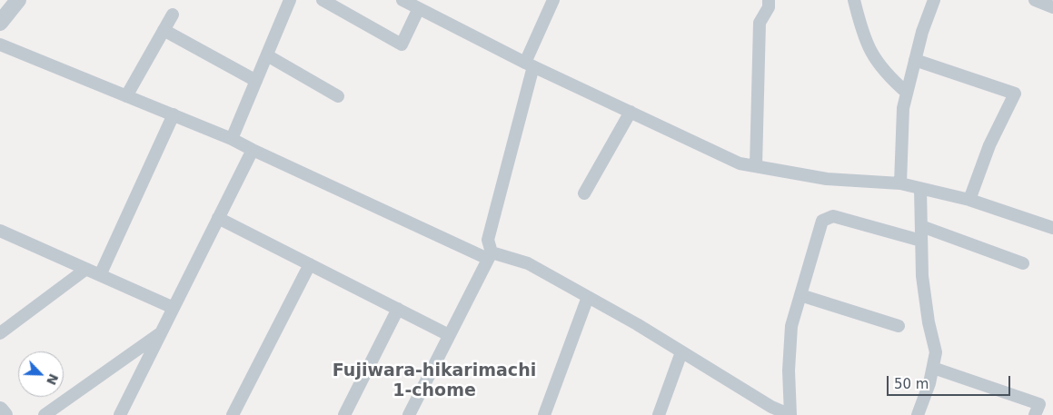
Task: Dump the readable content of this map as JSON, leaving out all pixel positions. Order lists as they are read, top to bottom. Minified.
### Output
{"districts":["Fujiwara-hikarimachi 1-chome"],"scale_bar":"50 m","north":"bottom right"}
